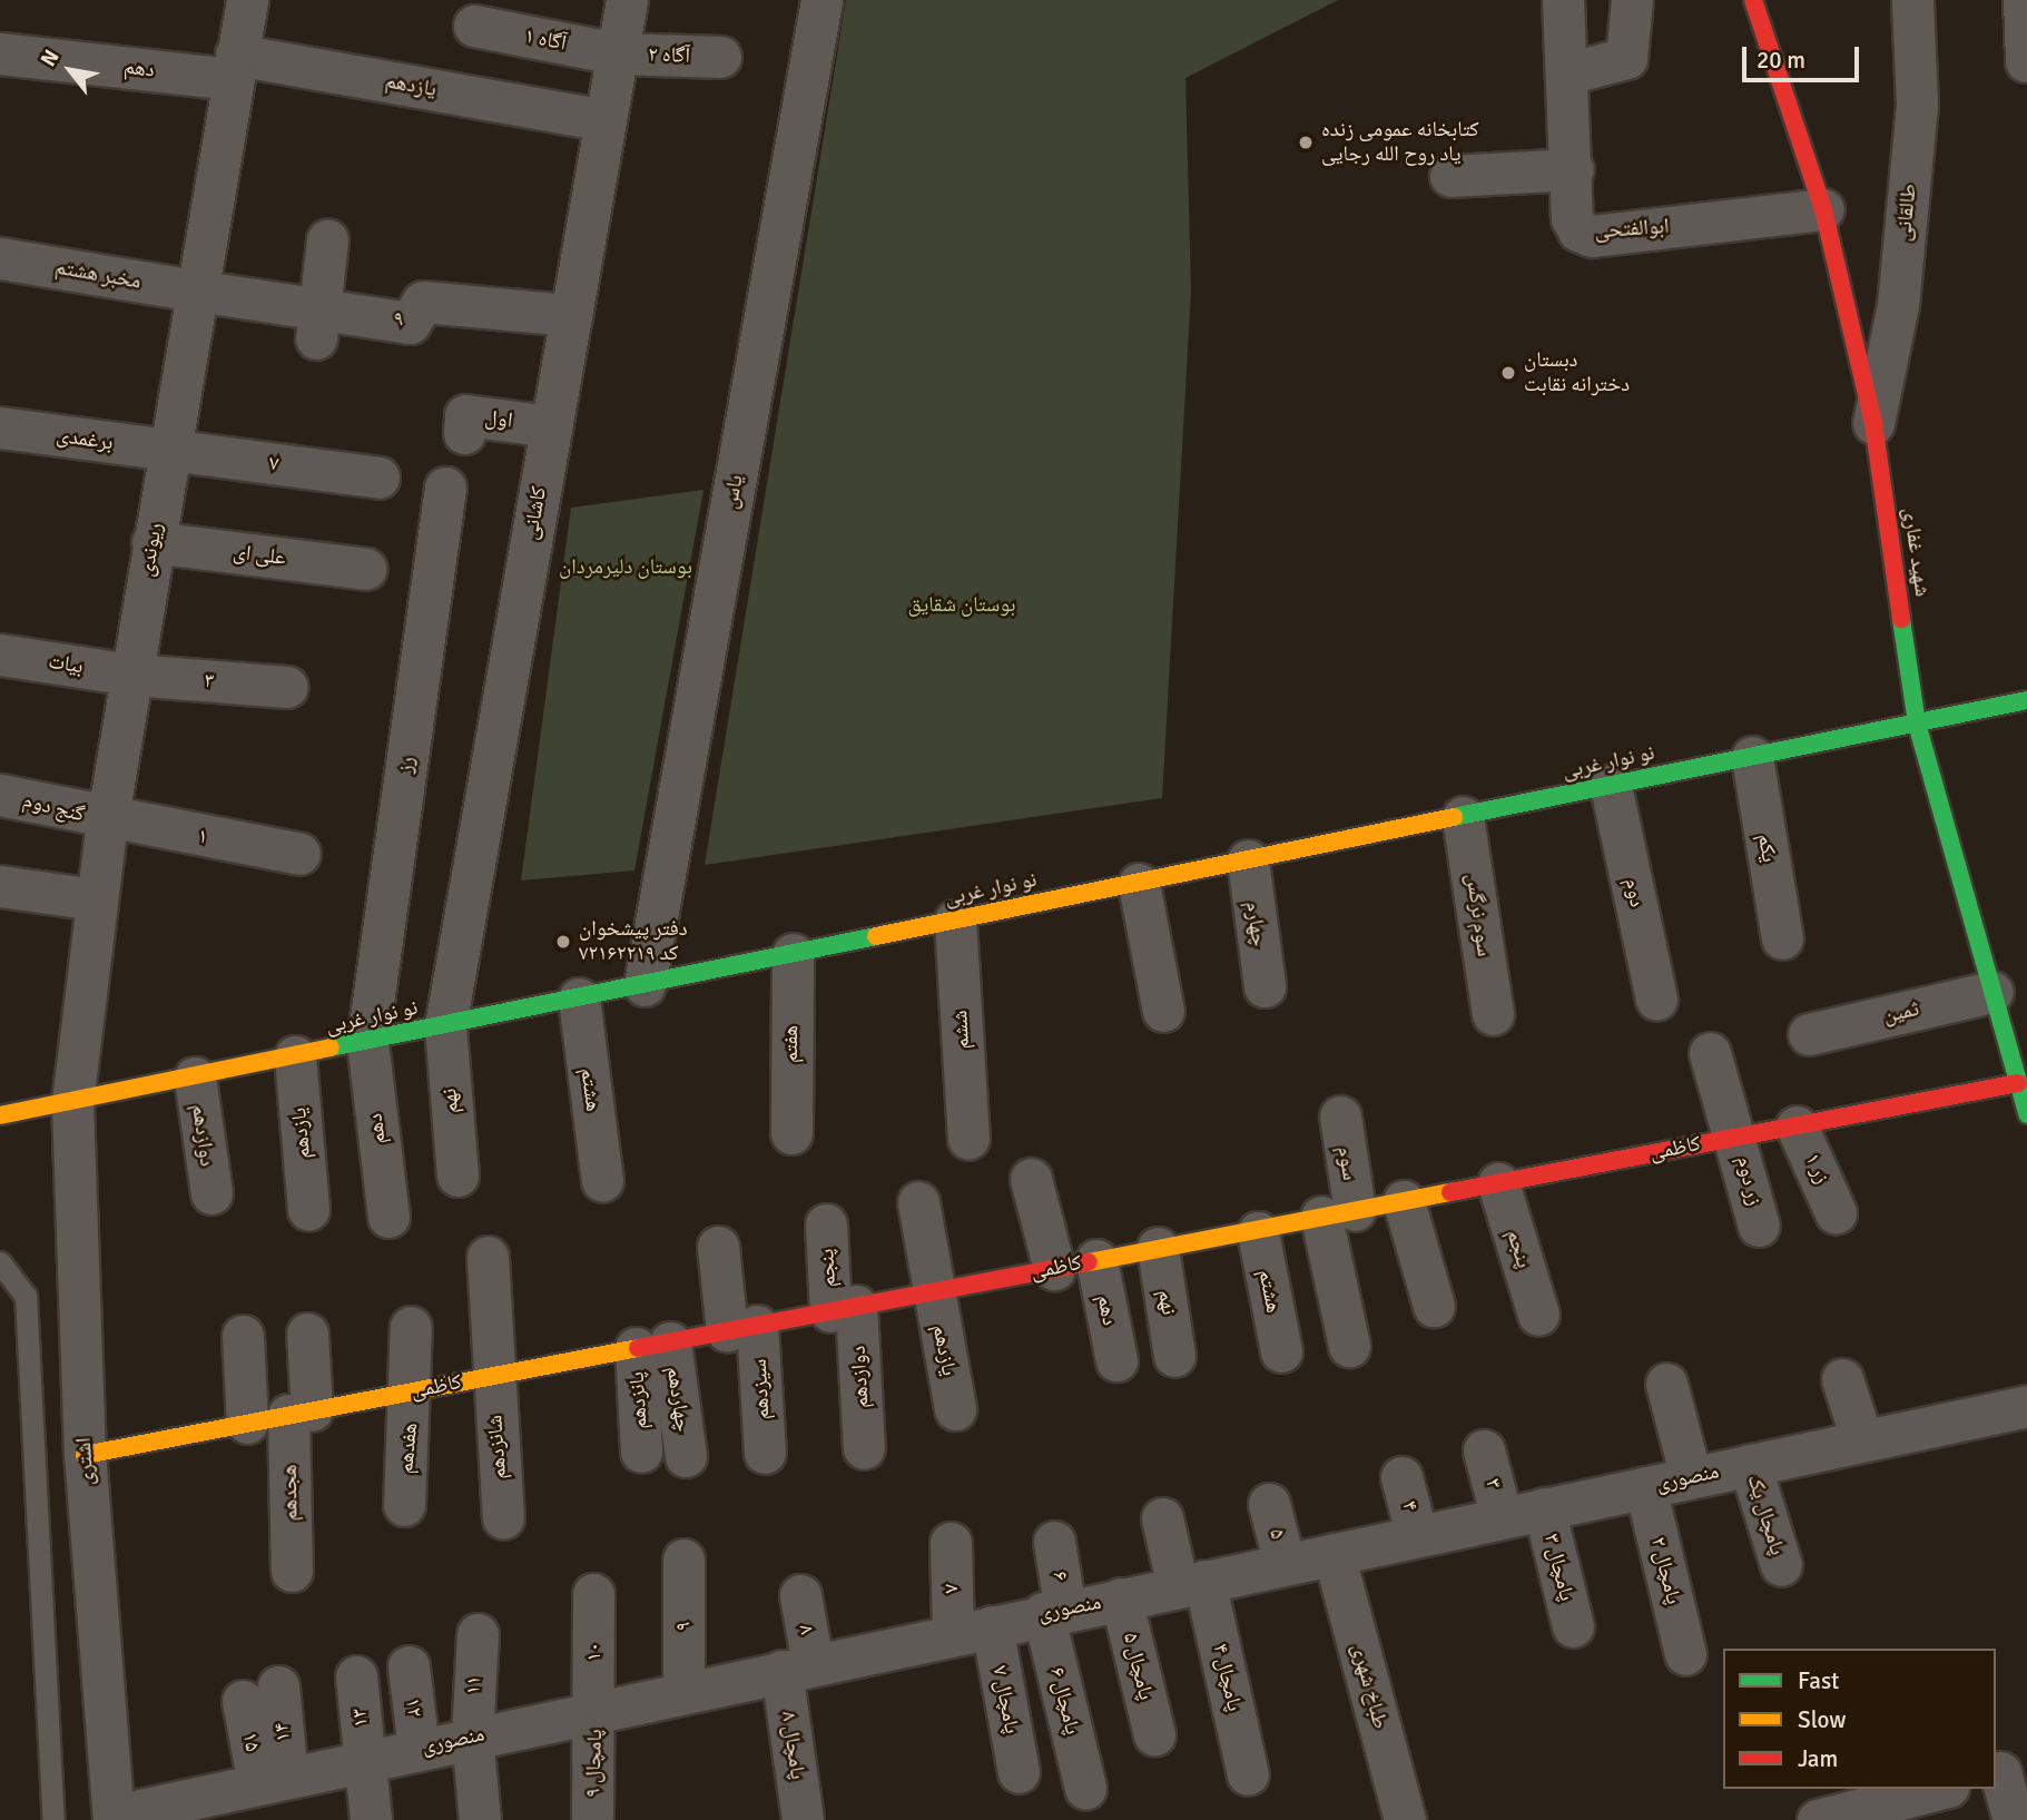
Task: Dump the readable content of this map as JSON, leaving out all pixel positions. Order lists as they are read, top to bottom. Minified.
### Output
{"streets":{"street":["آگاه ۱","آگاه ۲","دهم","یازدهم","طالقانی","ابوالفتحی","مخبر هشتم","۹","اول","برغمدی","۷","یاس","کاشانی","ریوندی","شهید غفاری","علی ای","بیات","۳","نو نوار غربی","رز","گنج دوم","۱","یکم","دوم","سوم نرگس","چهارم","ثمین","ششم","هفتم","هشتم","نهم","دوازدهم","کاظمی","سوم","زر ۱","زر دوم","پنجم","سیزدهم","چهاردهم","پانزدهم","شانزدهم","هفدهم","اشتری","منصوری","هجدهم","۴","پامچال یک","۵","۳ پامچال","۲ پامچال","۶","۸","۱۰","۵ پامچال","پامچال ۴","۱۱","طباخ شهری","۷ پامچال","۶ پامچال","۱۲","۱۳","۱۵","۸ پامچال","۹ پامچال"]},"crossings":[["آگاه ۱","آگاه ۲"],["آگاه ۱","کاشانی"],["آگاه ۲","کاشانی"],["دهم","یازدهم"],["دهم","ریوندی"],["دهم","نو نوار غربی"],["دهم","رز"],["دهم","کاظمی"],["یازدهم","ریوندی"],["یازدهم","نو نوار غربی"],["یازدهم","کاظمی"],["طالقانی","شهید غفاری"],["ابوالفتحی","شهید غفاری"],["مخبر هشتم","۹"],["مخبر هشتم","ریوندی"],["۹","کاشانی"],["۹","ریوندی"],["۹","منصوری"],["اول","کاشانی"],["برغمدی","۷"],["برغمدی","ریوندی"],["۷","ریوندی"],["۷","منصوری"],["۷","۷ پامچال"],["یاس","نو نوار غربی"],["کاشانی","نو نوار غربی"],["کاشانی","نهم"],["ریوندی","علی ای"],["ریوندی","بیات"],["ریوندی","۳"],["ریوندی","نو نوار غربی"],["ریوندی","گنج دوم"],["ریوندی","۱"],["ریوندی","اشتری"],["شهید غفاری","نو نوار غربی"],["شهید غفاری","ثمین"],["شهید غفاری","کاظمی"],["بیات","۳"],["۳","منصوری"],["نو نوار غربی","رز"],["نو نوار غربی","یکم"],["نو نوار غربی","دوم"],["نو نوار غربی","سوم نرگس"],["نو نوار غربی","چهارم"],["نو نوار غربی","ششم"],["نو نوار غربی","هفتم"],["نو نوار غربی","هشتم"],["نو نوار غربی","نهم"],["نو نوار غربی","دوازدهم"],["نو نوار غربی","اشتری"],["گنج دوم","۱"],["هشتم","کاظمی"],["نهم","کاظمی"],["دوازدهم","کاظمی"],["دوازدهم","پنجم"],["کاظمی","سوم"],["کاظمی","زر ۱"],["کاظمی","زر دوم"],["کاظمی","پنجم"],["کاظمی","سیزدهم"],["کاظمی","چهاردهم"],["کاظمی","پانزدهم"],["کاظمی","شانزدهم"],["کاظمی","هفدهم"],["کاظمی","اشتری"],["کاظمی","هجدهم"],["چهاردهم","پانزدهم"],["اشتری","منصوری"],["منصوری","۴"],["منصوری","پامچال یک"],["منصوری","۵"],["منصوری","۳ پامچال"],["منصوری","۲ پامچال"],["منصوری","۶"],["منصوری","۸"],["منصوری","۱۰"],["منصوری","۵ پامچال"],["منصوری","پامچال ۴"],["منصوری","۱۱"],["منصوری","طباخ شهری"],["منصوری","۷ پامچال"],["منصوری","۶ پامچال"],["منصوری","۱۲"],["منصوری","۱۳"],["منصوری","۱۵"],["منصوری","۸ پامچال"],["منصوری","۹ پامچال"],["۶","۶ پامچال"],["۸","۸ پامچال"],["۱۰","۹ پامچال"]],"parks":["بوستان دلیرمردان","بوستان شقایق"],"places":["کتابخانه عمومی زنده یاد روح الله رجایی","دبستان دخترانه نقابت","دفتر پیشخوان کد ۷۲۱۶۲۲۱۹"],"legend":["Fast","Slow","Jam"],"scale_bar":"20 m","north":"top left"}
